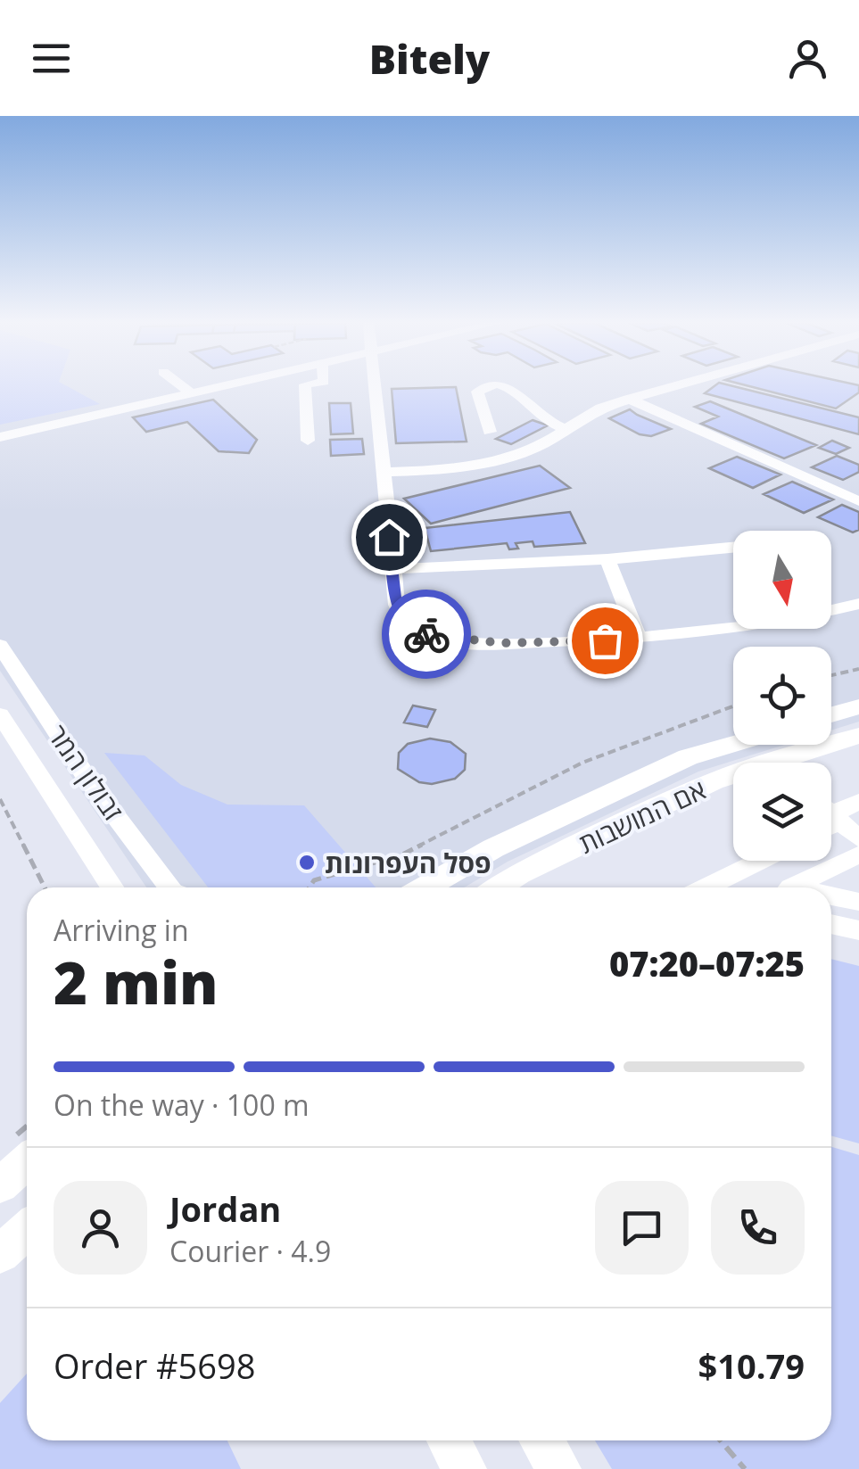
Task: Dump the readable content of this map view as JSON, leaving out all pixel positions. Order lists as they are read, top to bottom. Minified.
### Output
{"streets":{"main road":["אם המושבות"],"street":["זבולון המר"]},"places":["פסל העפרונות"],"north":"bottom","page":{"header":"Bitely","heading":["2 min","Arriving in","07:20–07:25"],"panel":["Jordan","Courier · 4.9","Order #5698","$10.79"],"bar":"On the way · 100 m"}}
